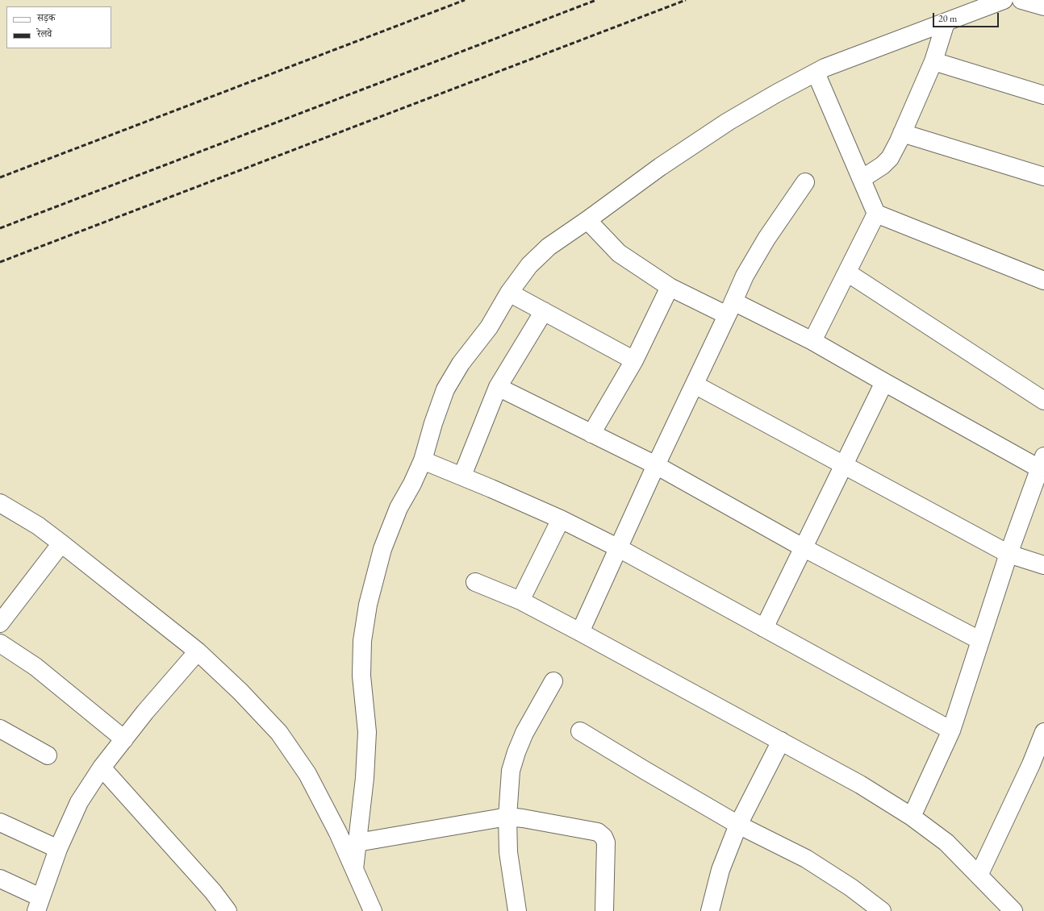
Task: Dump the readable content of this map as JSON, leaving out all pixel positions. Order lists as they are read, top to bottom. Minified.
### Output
{"legend":["सड़क","रेलवे"],"scale_bar":"20 m"}
